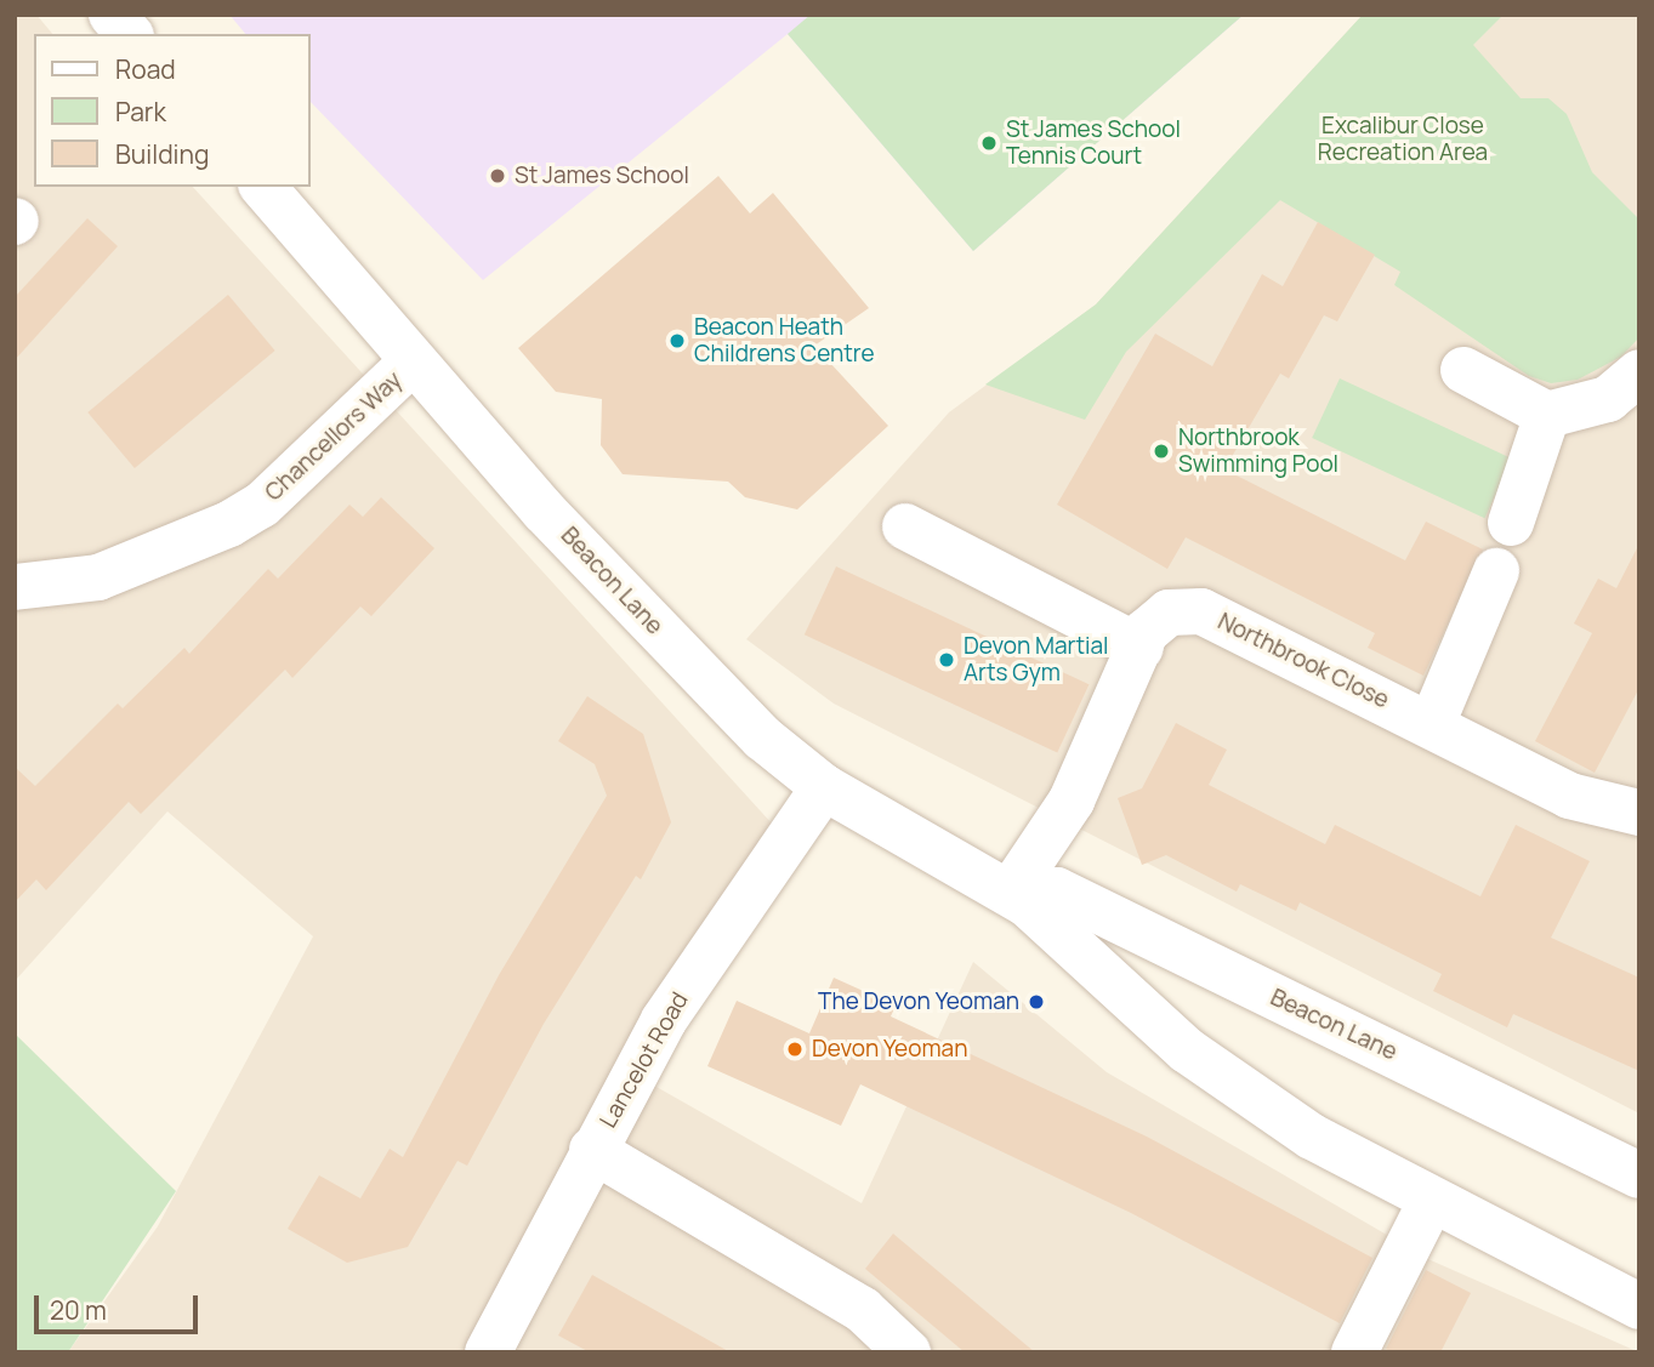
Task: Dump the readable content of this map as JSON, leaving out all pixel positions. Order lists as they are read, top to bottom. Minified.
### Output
{"streets":{"street":["Chancellors Way","Beacon Lane","Northbrook Close","Lancelot Road"]},"crossings":[["Chancellors Way","Beacon Lane"],["Beacon Lane","Northbrook Close"],["Beacon Lane","Lancelot Road"]],"parks":["Excalibur Close Recreation Area"],"places":["St James School Tennis Court","St James School","Beacon Heath Childrens Centre","Northbrook Swimming Pool","Devon Martial Arts Gym","The Devon Yeoman","Devon Yeoman"],"legend":["Road","Park","Building"],"scale_bar":"20 m"}
